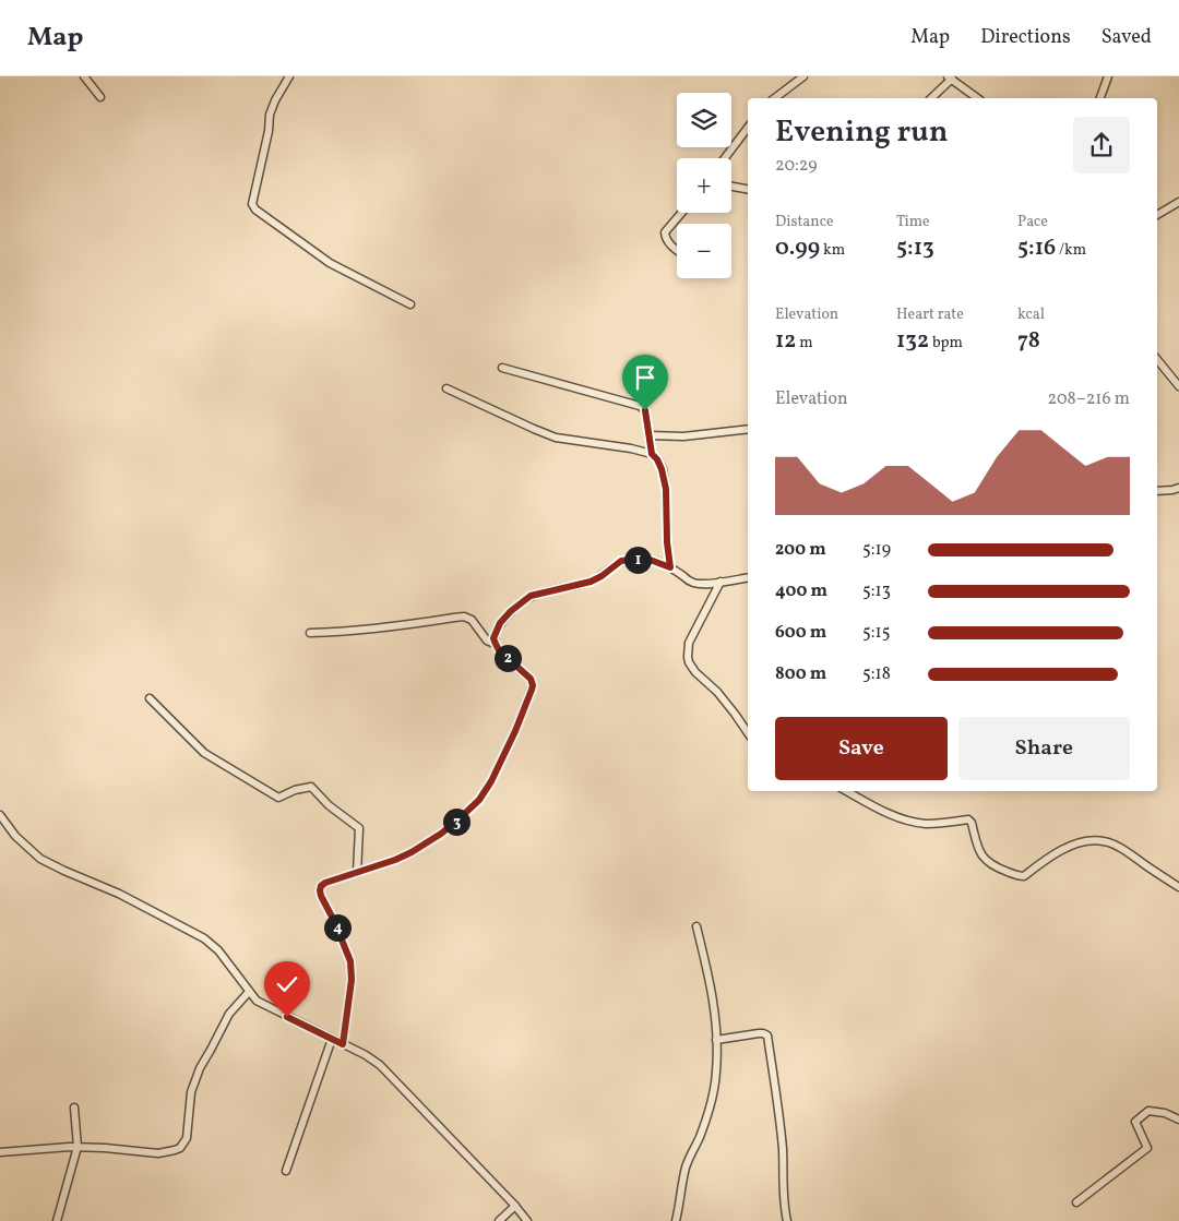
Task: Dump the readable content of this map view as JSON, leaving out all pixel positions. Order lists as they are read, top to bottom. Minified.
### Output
{"page":{"header":"Map","nav":["Map","Directions","Saved"],"map_buttons":["+","−"],"heading":["Evening run","20:29"],"stats":[["Distance","0.99 km"],["Time","5:13"],["Pace","5:16 /km"],["Elevation","12 m"],["Heart rate","132 bpm"],["kcal","78"]],"chart":["Elevation","208–216 m"],"list":[{"name":"200 m","note":"5:19"},{"name":"400 m","note":"5:13"},{"name":"600 m","note":"5:15"},{"name":"800 m","note":"5:18"}],"pins":["1","2","3","4"],"buttons":["Save","Share"]}}
